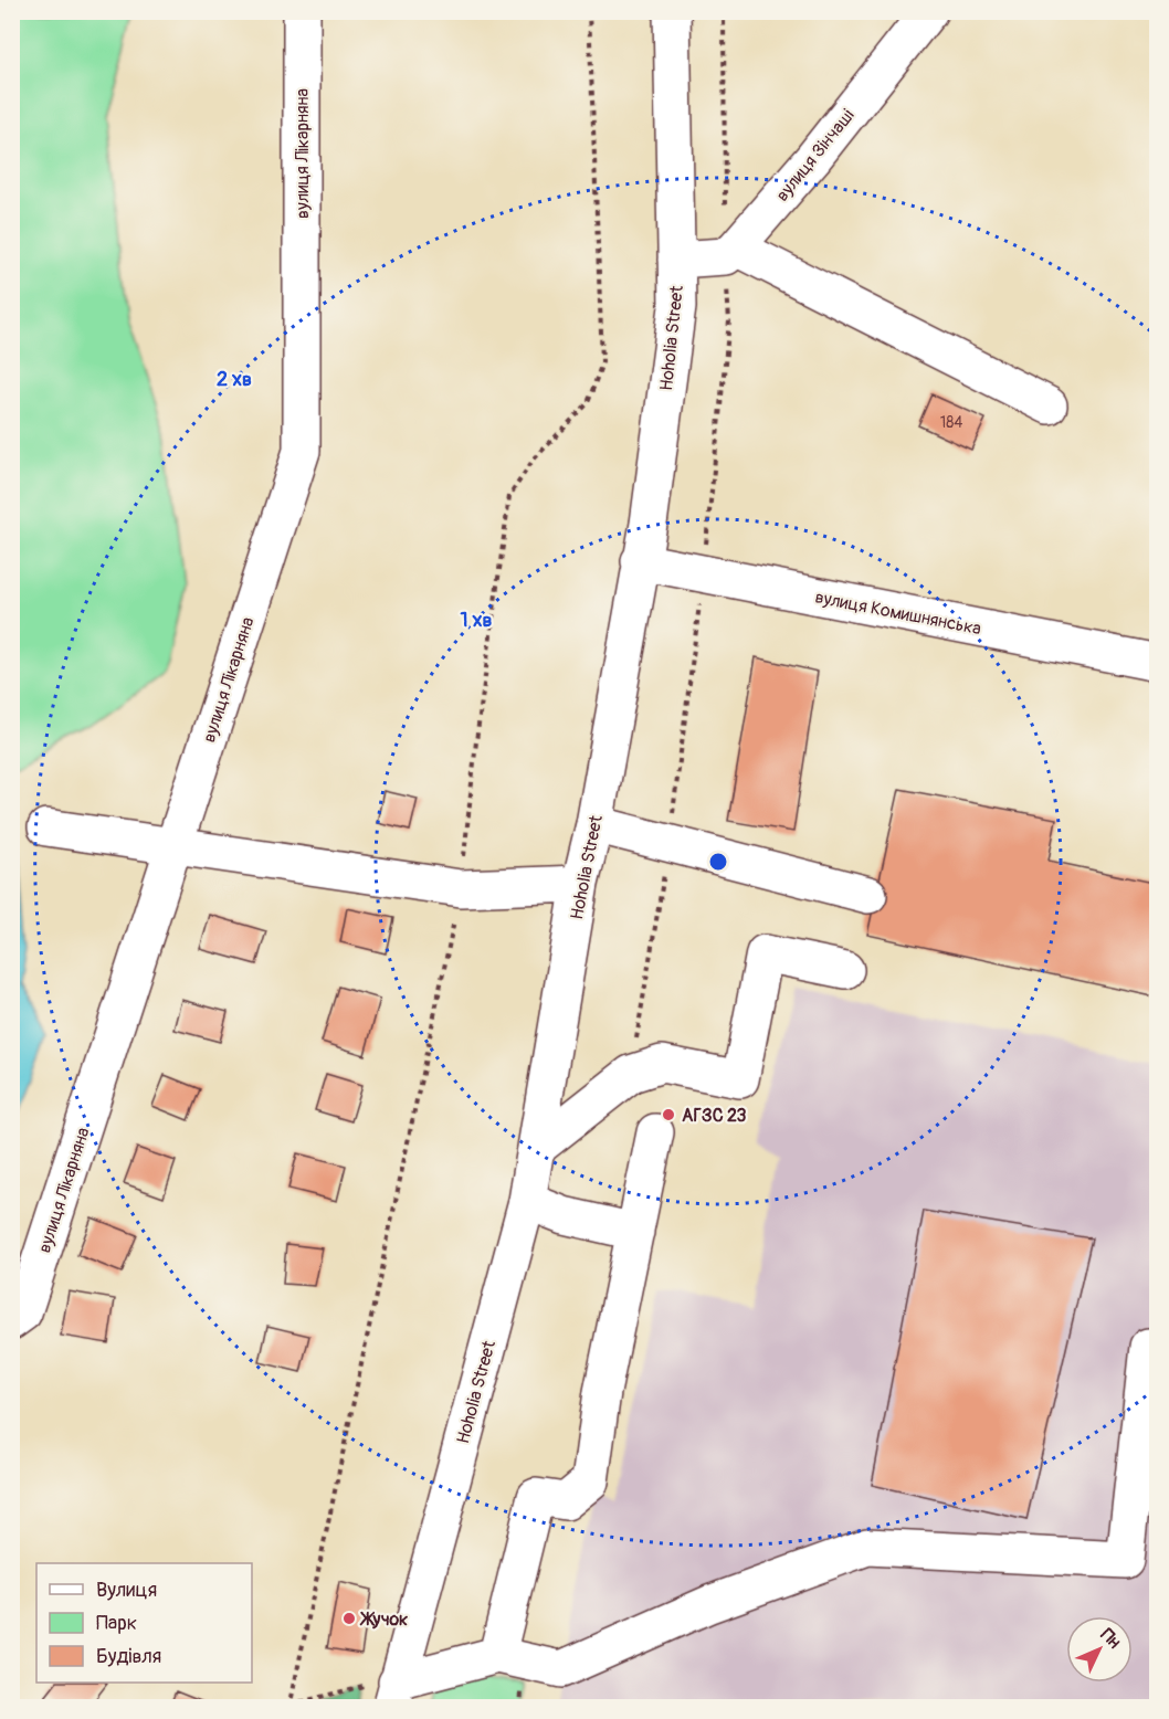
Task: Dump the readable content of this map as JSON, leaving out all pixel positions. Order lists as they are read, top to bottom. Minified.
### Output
{"streets":{"street":["вулиця Лікарняна","вулиця Зінчаші","Hoholia Street","вулиця Комишнянська"]},"crossings":[["Hoholia Street","вулиця Комишнянська"]],"places":["АГЗС 23","Жучок"],"house_numbers":["184"],"legend":["Вулиця","Парк","Будівля"],"north":"top right","rings":["2 хв","1 хв"]}
